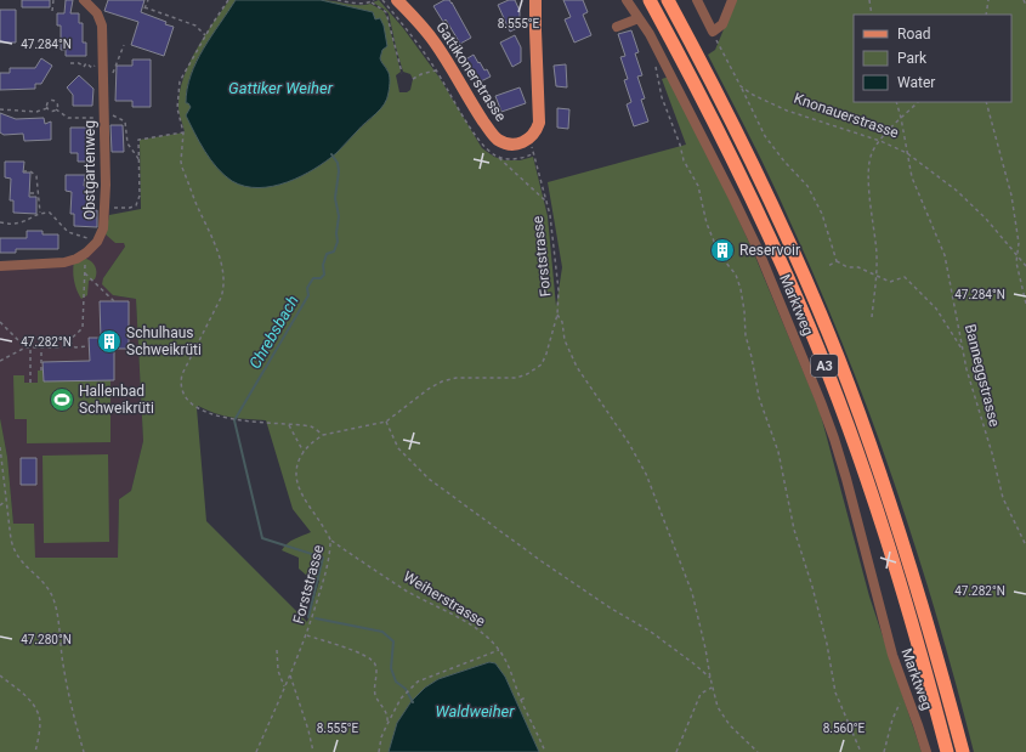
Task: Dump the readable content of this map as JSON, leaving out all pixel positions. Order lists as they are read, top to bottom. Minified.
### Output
{"streets":{"highway":["A3"],"main road":["Gattikonerstrasse"],"street":["Obstgartenweg","Marktweg"],"path":["Knonauerstrasse","Forststrasse","Banneggstrasse","Weiherstrasse"]},"crossings":[["Gattikonerstrasse","Forststrasse"],["Knonauerstrasse","Banneggstrasse"],["Forststrasse","Weiherstrasse"]],"water":["Gattiker Weiher","Chrebsbach","Waldweiher"],"places":{"building":["Reservoir","Schulhaus Schweikrüti"],"sports":["Hallenbad Schweikrüti"]},"legend":["Road","Park","Water"],"coordinates":["8.555°E","47.284°N","47.282°N","47.280°N","8.560°E"]}
